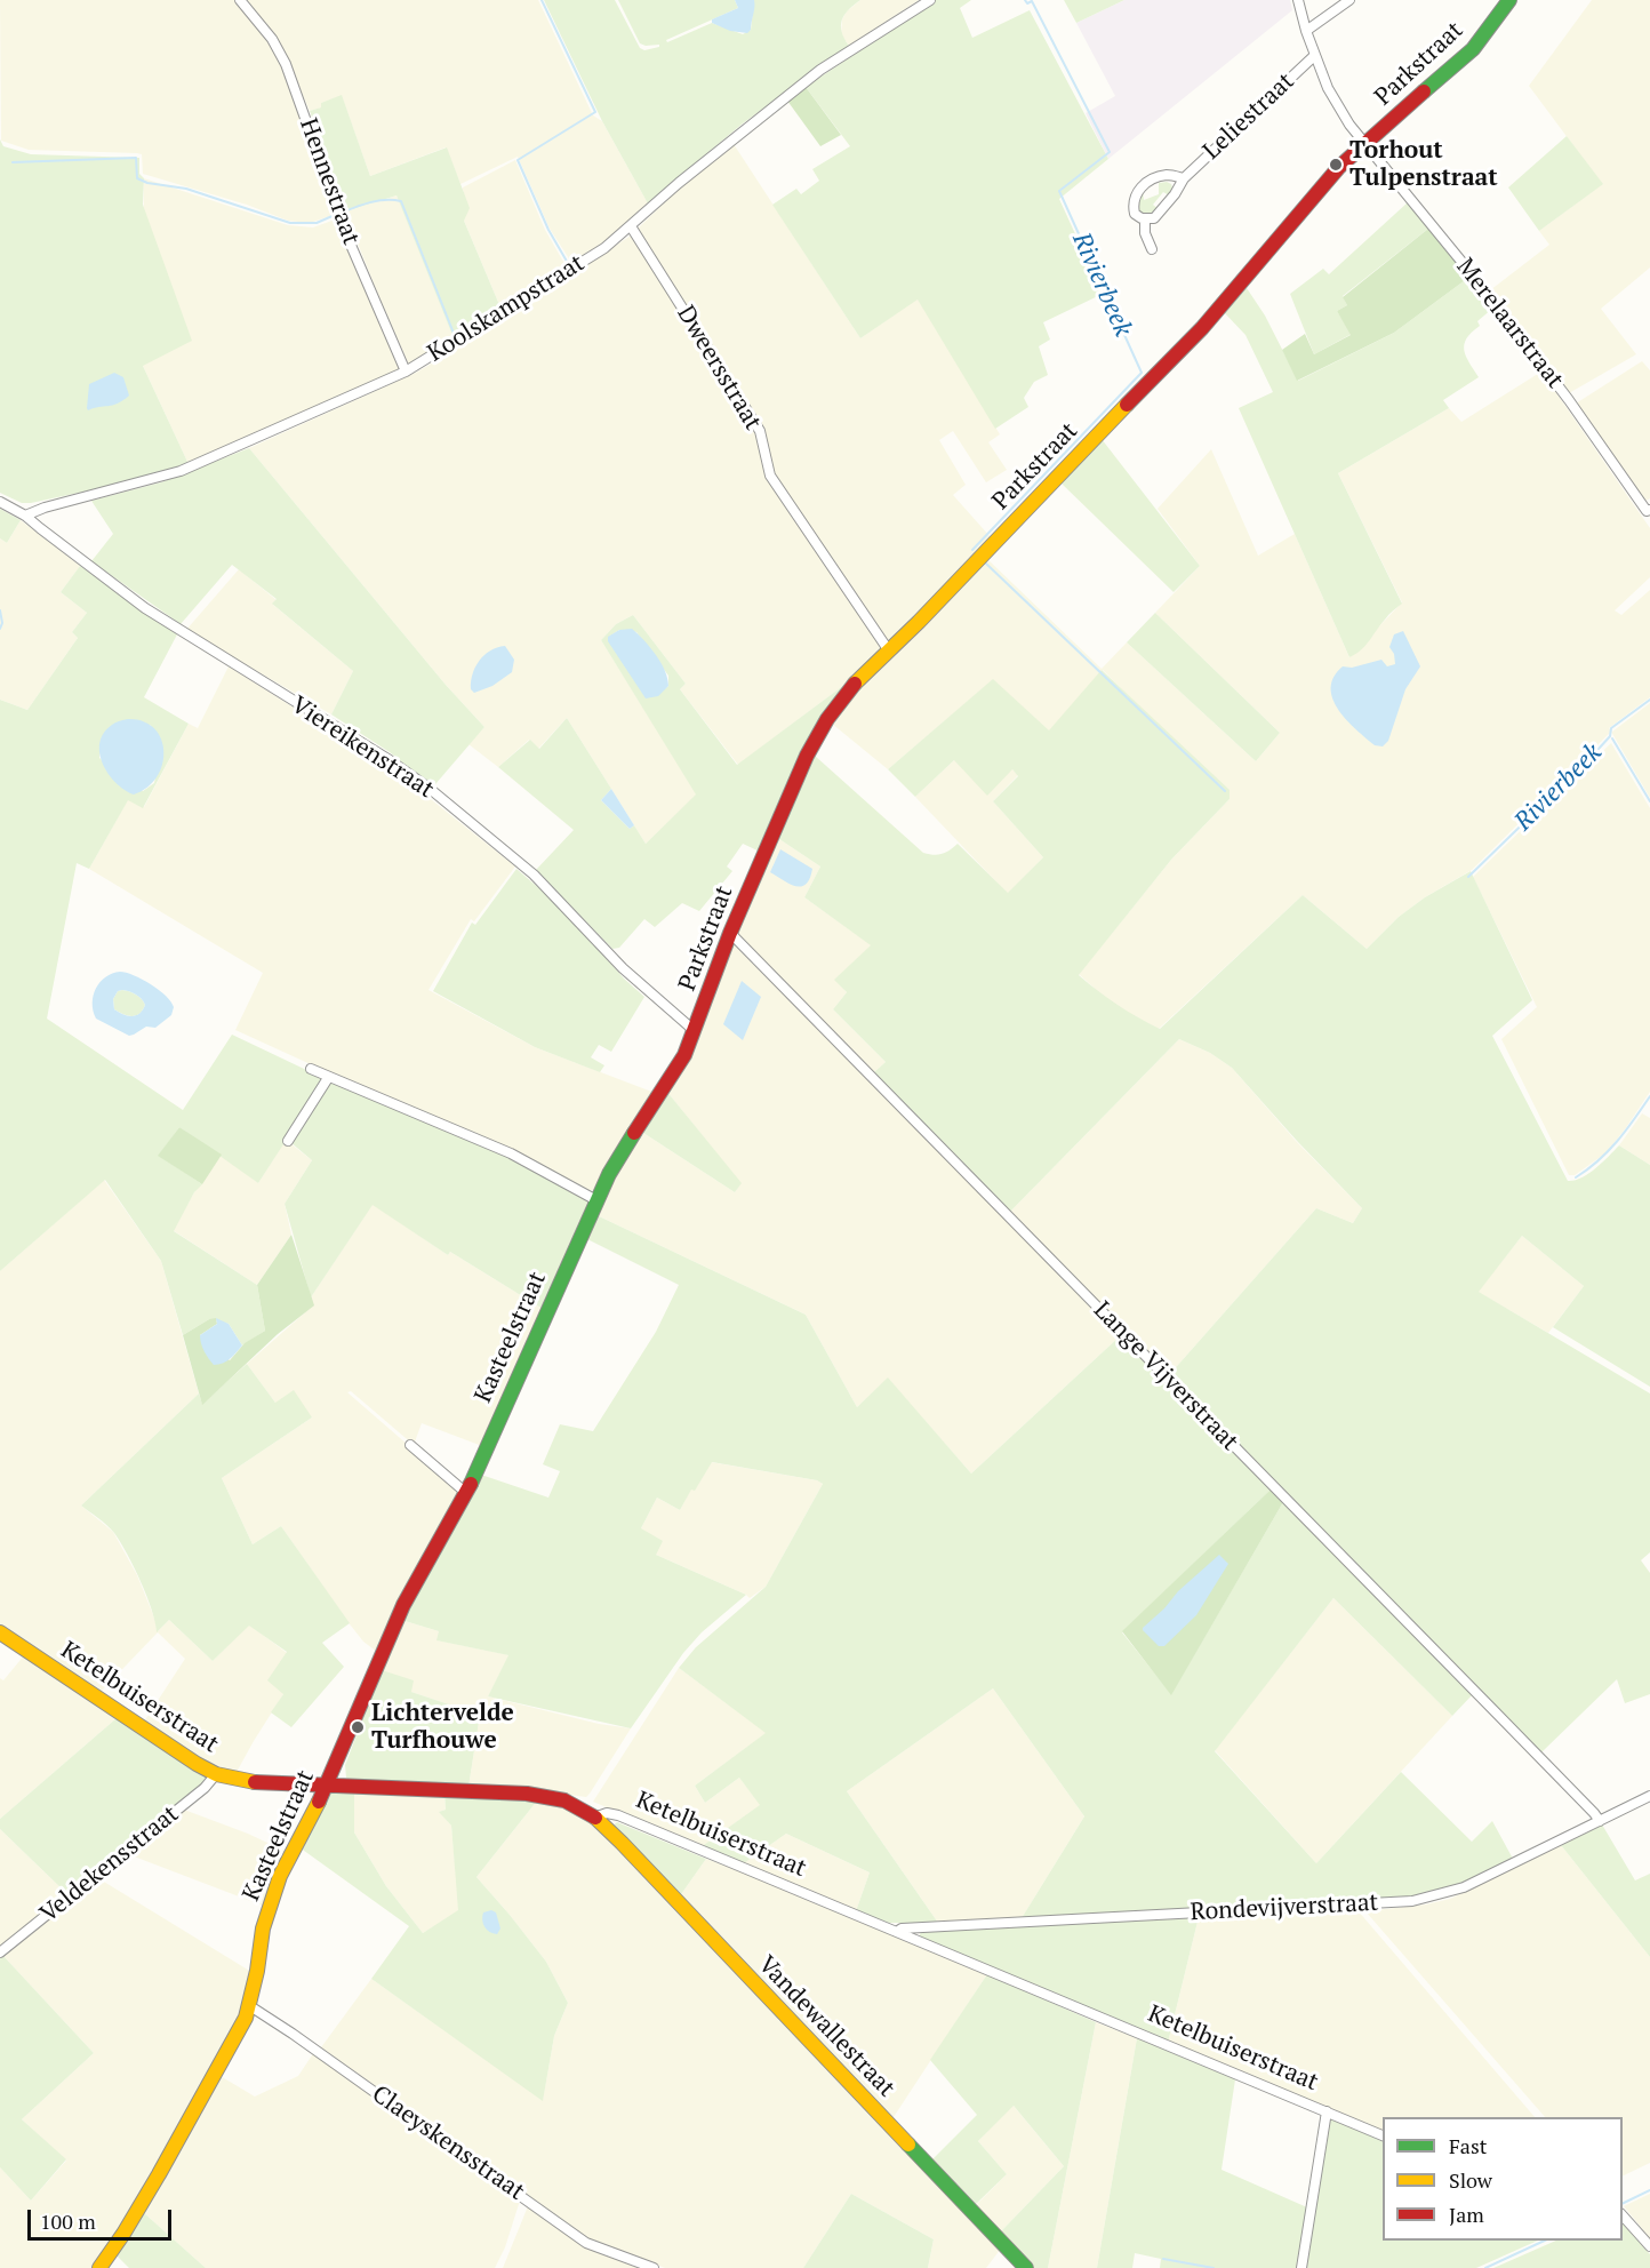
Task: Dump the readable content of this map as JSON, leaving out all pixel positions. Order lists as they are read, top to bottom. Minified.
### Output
{"streets":{"street":["Parkstraat","Leliestraat","Hennestraat","Koolskampstraat","Merelaarstraat","Dweersstraat","Viereikenstraat","Kasteelstraat","Lange Vijverstraat","Ketelbuiserstraat","Veldekensstraat","Rondevijverstraat","Vandewallestraat","Claeyskensstraat"]},"crossings":[["Parkstraat","Merelaarstraat"],["Parkstraat","Dweersstraat"],["Parkstraat","Viereikenstraat"],["Parkstraat","Kasteelstraat"],["Parkstraat","Lange Vijverstraat"],["Leliestraat","Merelaarstraat"],["Hennestraat","Koolskampstraat"],["Koolskampstraat","Dweersstraat"],["Koolskampstraat","Viereikenstraat"],["Viereikenstraat","Kasteelstraat"],["Kasteelstraat","Ketelbuiserstraat"],["Kasteelstraat","Claeyskensstraat"],["Lange Vijverstraat","Rondevijverstraat"],["Ketelbuiserstraat","Veldekensstraat"],["Ketelbuiserstraat","Rondevijverstraat"],["Ketelbuiserstraat","Vandewallestraat"]],"water":["Rivierbeek"],"places":["Torhout Tulpenstraat","Lichtervelde Turfhouwe"],"legend":["Fast","Slow","Jam"],"scale_bar":"100 m"}
